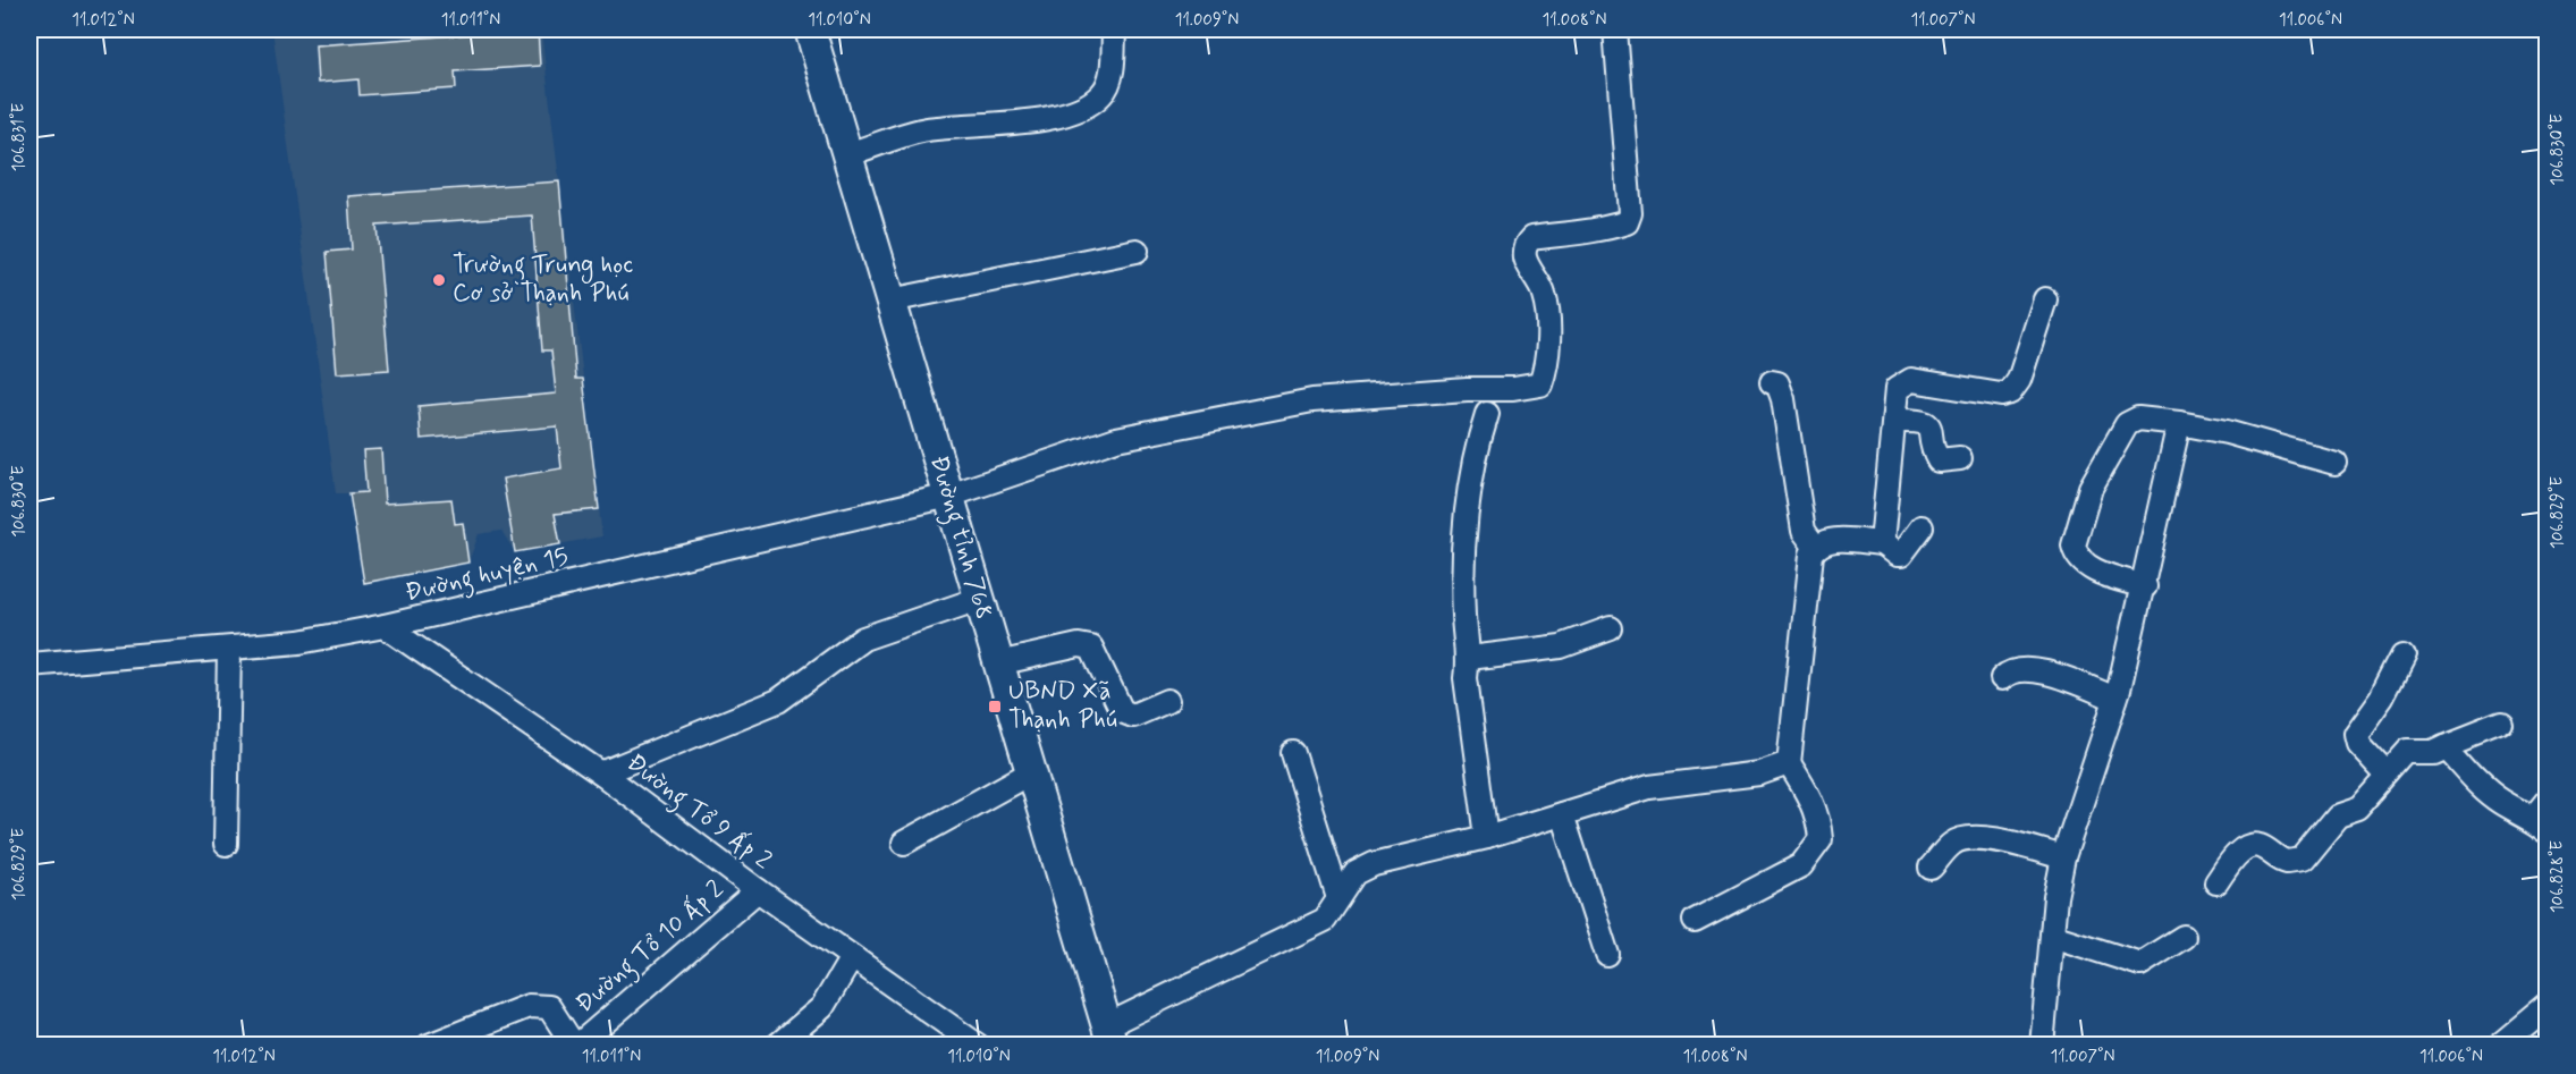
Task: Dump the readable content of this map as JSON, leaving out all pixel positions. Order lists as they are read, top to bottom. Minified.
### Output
{"streets":{"main road":["Đường tỉnh 768"],"street":["Đường huyện 15","Đường Tổ 9 Ấp 2","Đường Tổ 10 Ấp 2"]},"crossings":[["Đường tỉnh 768","Đường huyện 15"],["Đường huyện 15","Đường Tổ 9 Ấp 2"],["Đường Tổ 9 Ấp 2","Đường Tổ 10 Ấp 2"]],"places":{"other":["Trường Trung học Cơ sở Thạnh Phú"],"transit":["UBND Xã Thạnh Phú"]},"coordinates":["11.012°N","11.011°N","11.010°N","11.009°N","11.008°N","11.007°N","11.006°N","106.831°E","106.830°E","106.829°E","106.828°E"]}
